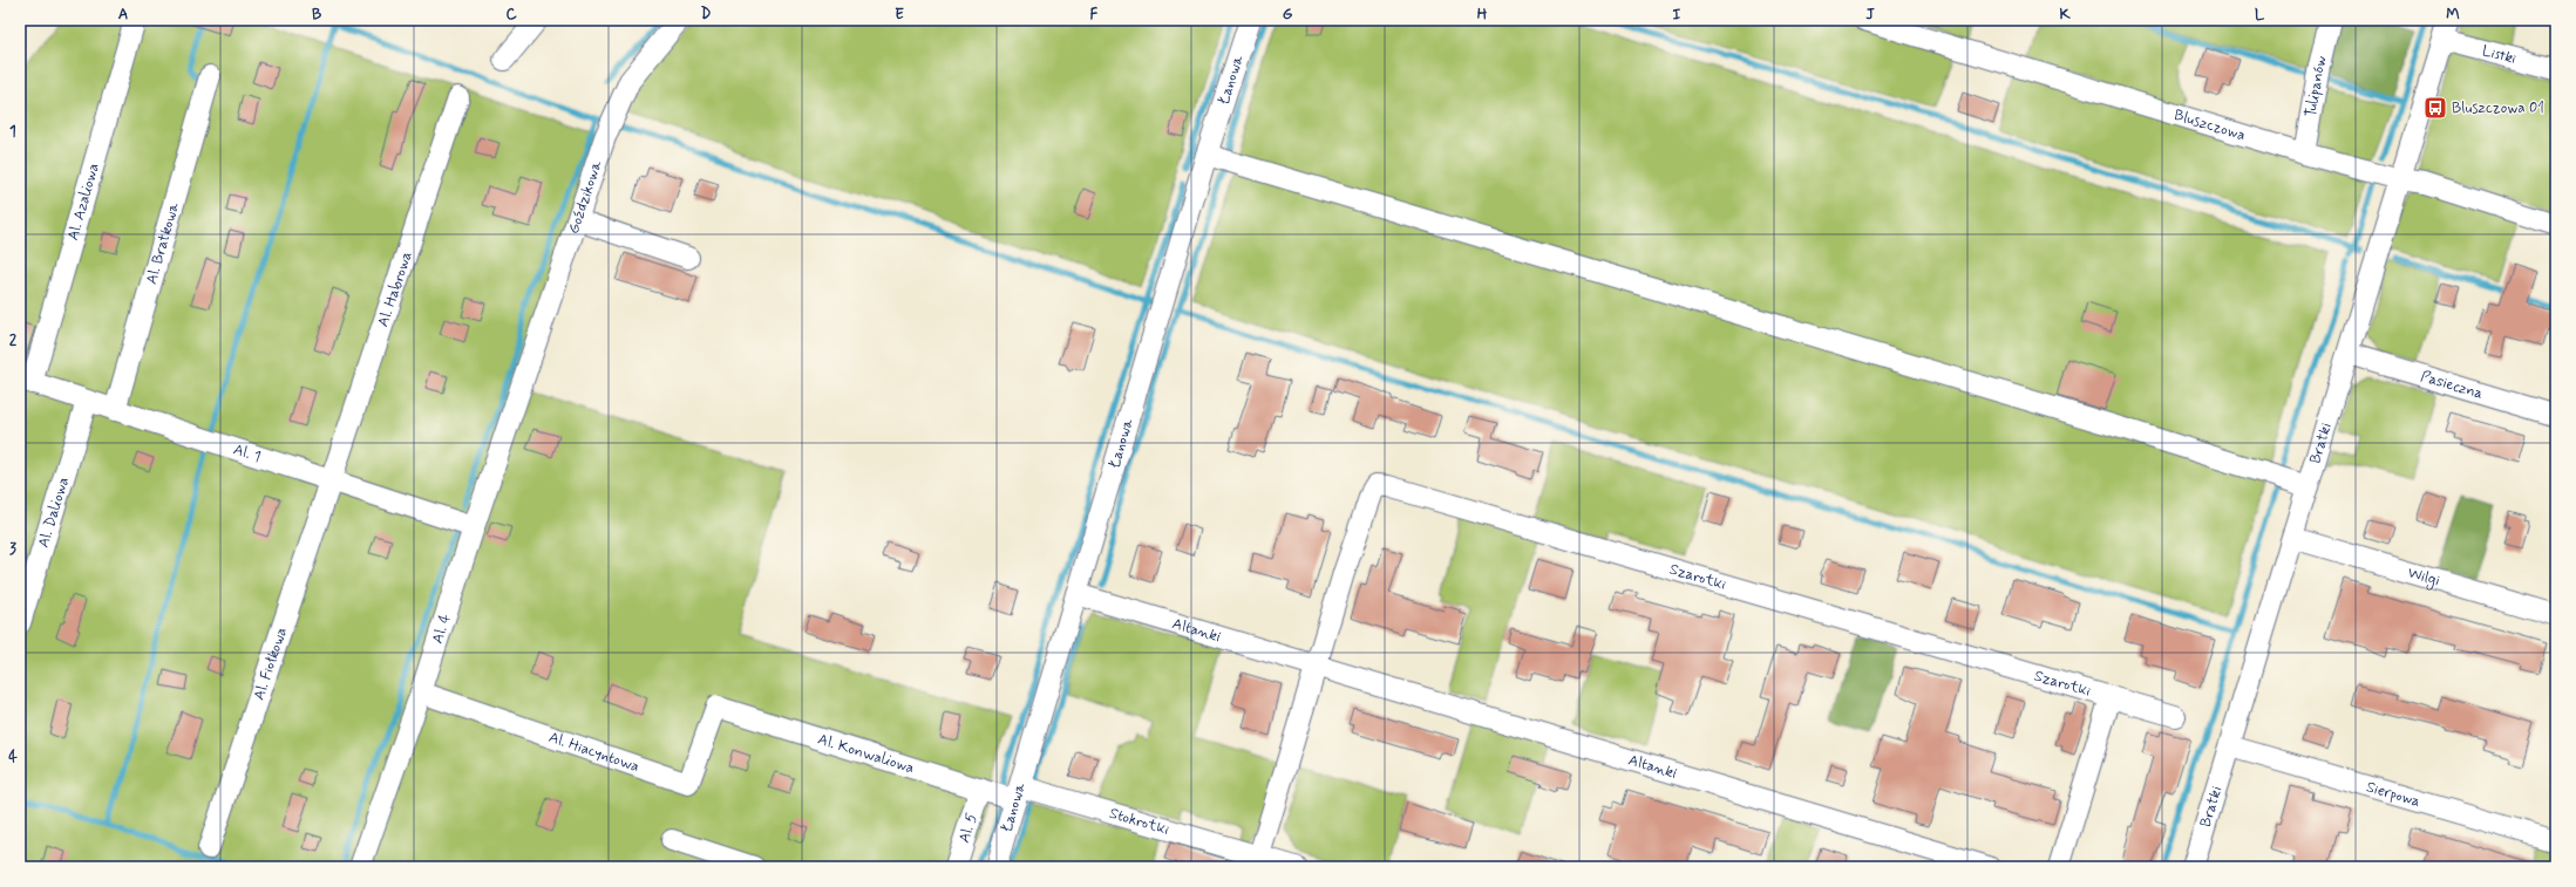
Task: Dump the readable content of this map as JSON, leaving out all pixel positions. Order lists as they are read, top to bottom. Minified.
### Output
{"streets":{"street":["Listki","Łanowa","Tulipanów","Bluszczowa","Goździkowa","Al. Azaliowa","Al. Bratkowa","Al. Habrowa","Pasieczna","Bratki","Al. 1","Al. Daliowa","Szarotki","Wilgi","Al. 4","Altanki","Al. Fiołkowa","Al. Hiacyntowa","Al. Konwaliowa","Sierpowa","Stokrotki","Al. 5"]},"crossings":[["Listki","Bratki"],["Łanowa","Altanki"],["Łanowa","Al. Konwaliowa"],["Łanowa","Stokrotki"],["Tulipanów","Bluszczowa"],["Bluszczowa","Bratki"],["Goździkowa","Al. 4"],["Al. Azaliowa","Al. 1"],["Al. Bratkowa","Al. 1"],["Al. Habrowa","Al. 1"],["Al. Habrowa","Al. Fiołkowa"],["Pasieczna","Bratki"],["Bratki","Wilgi"],["Bratki","Sierpowa"],["Al. 1","Al. Daliowa"],["Al. 1","Al. 4"],["Al. 1","Al. Fiołkowa"],["Szarotki","Altanki"],["Al. 4","Al. Hiacyntowa"],["Al. Hiacyntowa","Al. Konwaliowa"],["Al. Konwaliowa","Stokrotki"],["Al. Konwaliowa","Al. 5"]],"places":{"bus stop":["Bluszczowa 01"]},"grid":{"columns":["A","B","C","D","E","F","G","H","I","J","K","L","M"],"rows":["1","2","3","4"]}}
